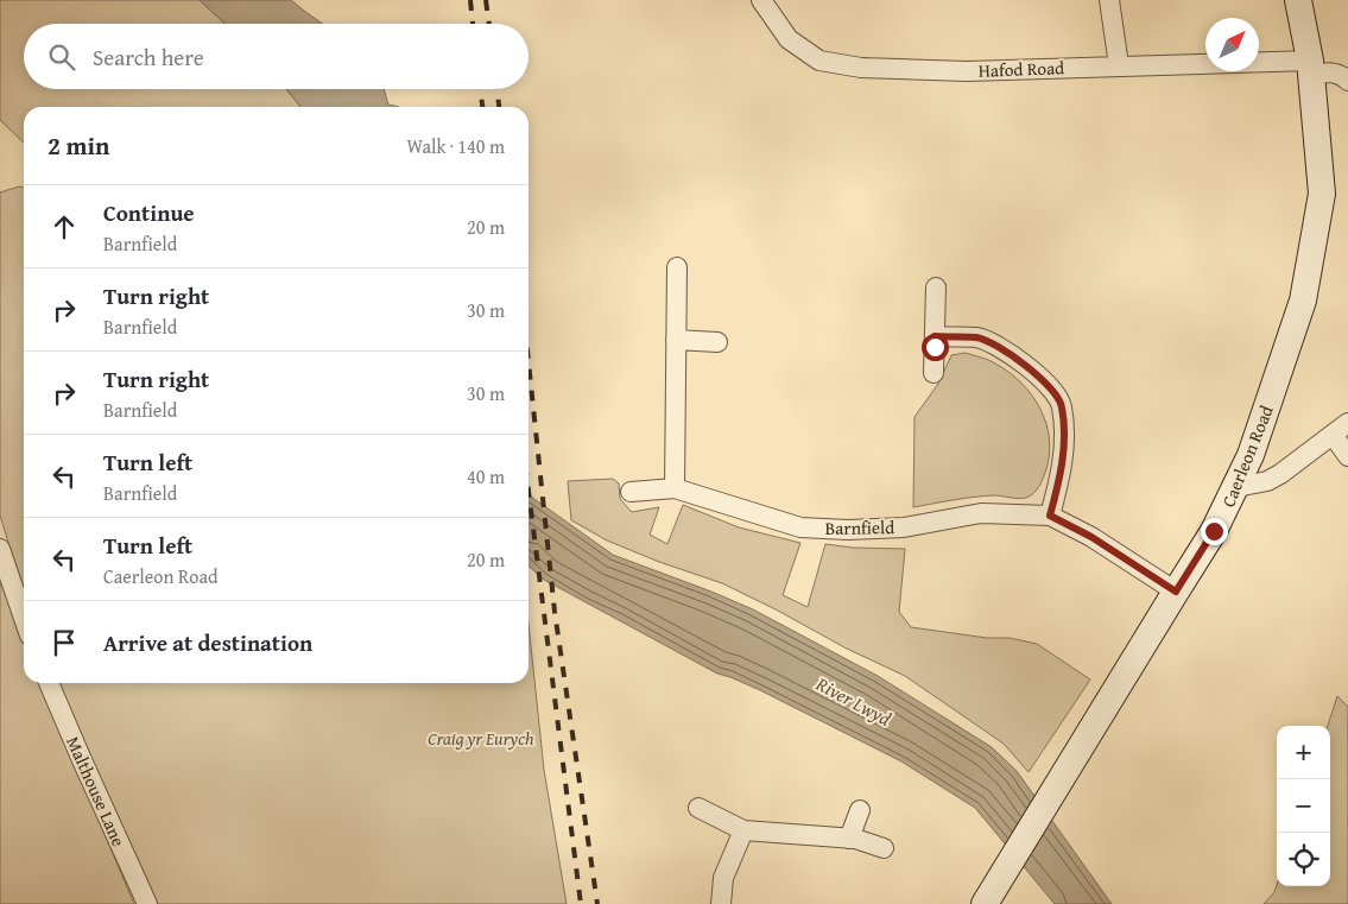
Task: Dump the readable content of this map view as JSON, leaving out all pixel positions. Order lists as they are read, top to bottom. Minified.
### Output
{"streets":{"main road":["Caerleon Road"],"street":["Hafod Road","Barnfield","Malthouse Lane"]},"crossings":[["Hafod Road","Caerleon Road"],["Caerleon Road","Barnfield"]],"water":["River Lwyd"],"parks":["Craig yr Eurych"],"north":"top right","page":{"search":"Search here","heading":["2 min","Walk · 140 m"],"list":[["Continue","Barnfield","20 m"],["Turn right","Barnfield","30 m"],["Turn right","Barnfield","30 m"],["Turn left","Barnfield","40 m"],["Turn left","Caerleon Road","20 m"],"Arrive at destination"],"map_buttons":["+","−"]}}
